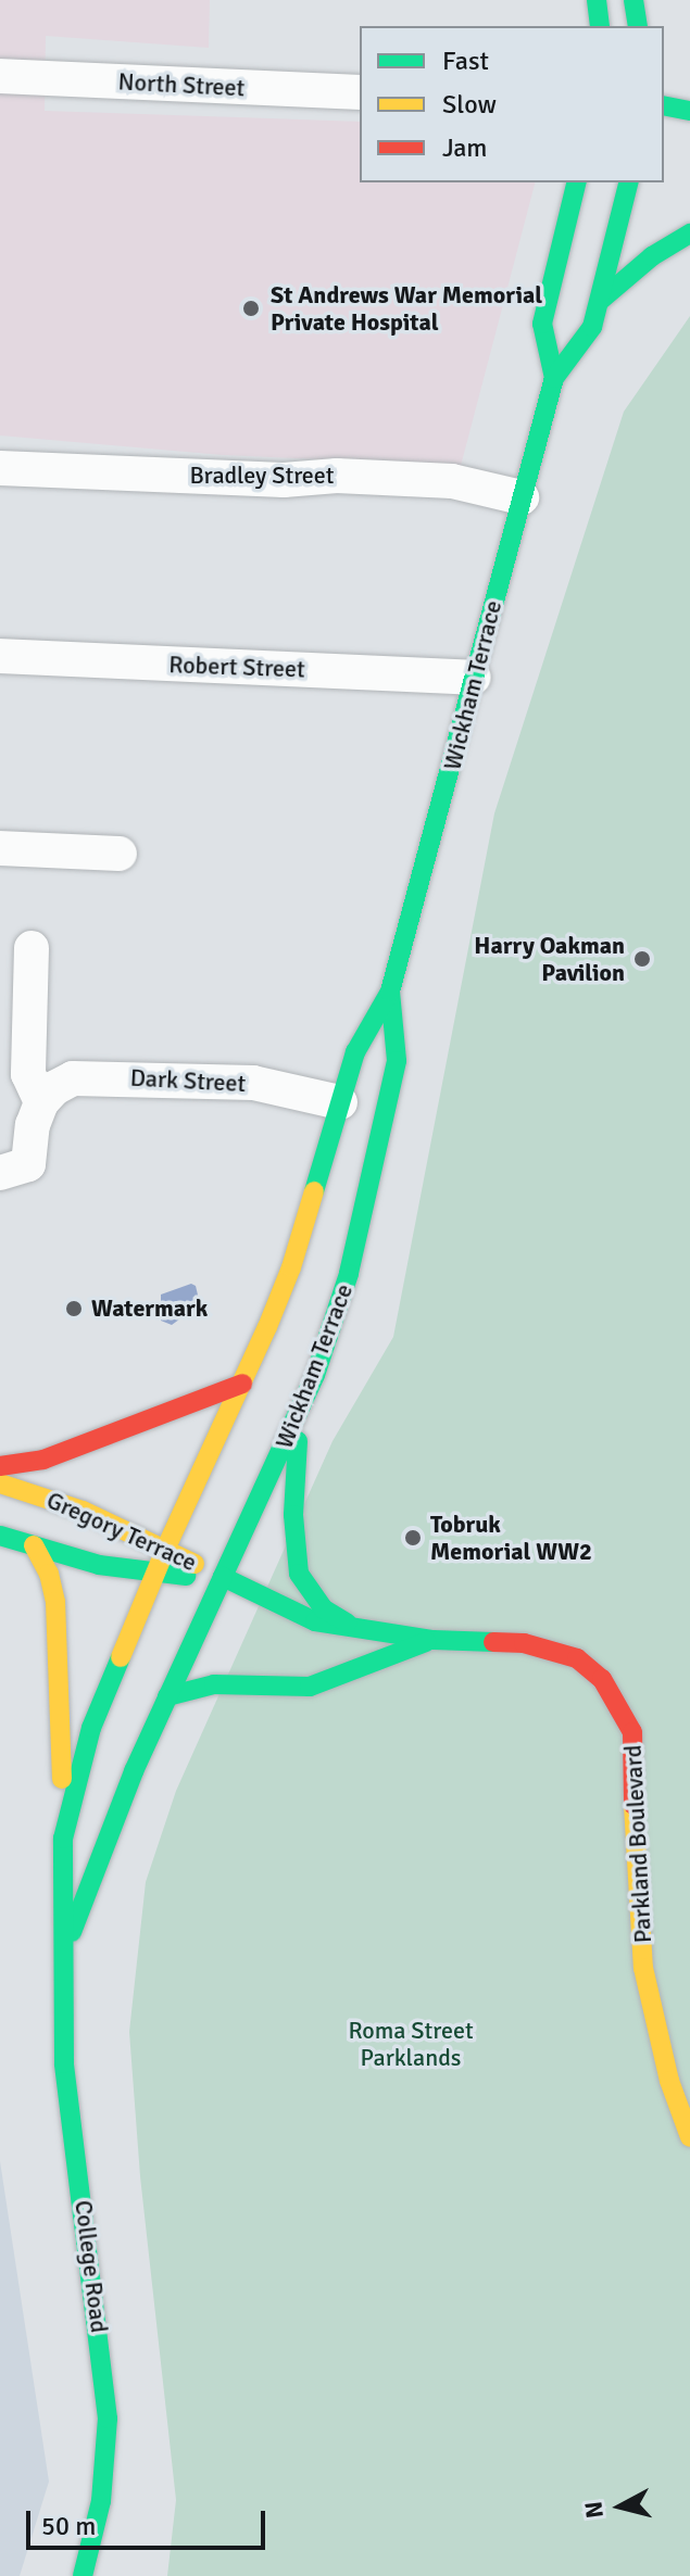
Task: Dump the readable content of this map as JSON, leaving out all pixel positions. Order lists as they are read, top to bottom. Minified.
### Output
{"streets":{"main road":["Wickham Terrace","Gregory Terrace","Parkland Boulevard","College Road"],"street":["North Street","Bradley Street","Robert Street","Dark Street"]},"crossings":[["Bradley Street","Wickham Terrace"],["Robert Street","Wickham Terrace"],["Wickham Terrace","Dark Street"],["Wickham Terrace","Gregory Terrace"],["Wickham Terrace","Parkland Boulevard"],["Wickham Terrace","College Road"],["Gregory Terrace","Parkland Boulevard"],["Gregory Terrace","College Road"],["Parkland Boulevard","College Road"]],"parks":["Roma Street Parklands"],"places":["St Andrews War Memorial Private Hospital","Harry Oakman Pavilion","Watermark","Tobruk Memorial WW2"],"legend":["Fast","Slow","Jam"],"scale_bar":"50 m","north":"left"}
